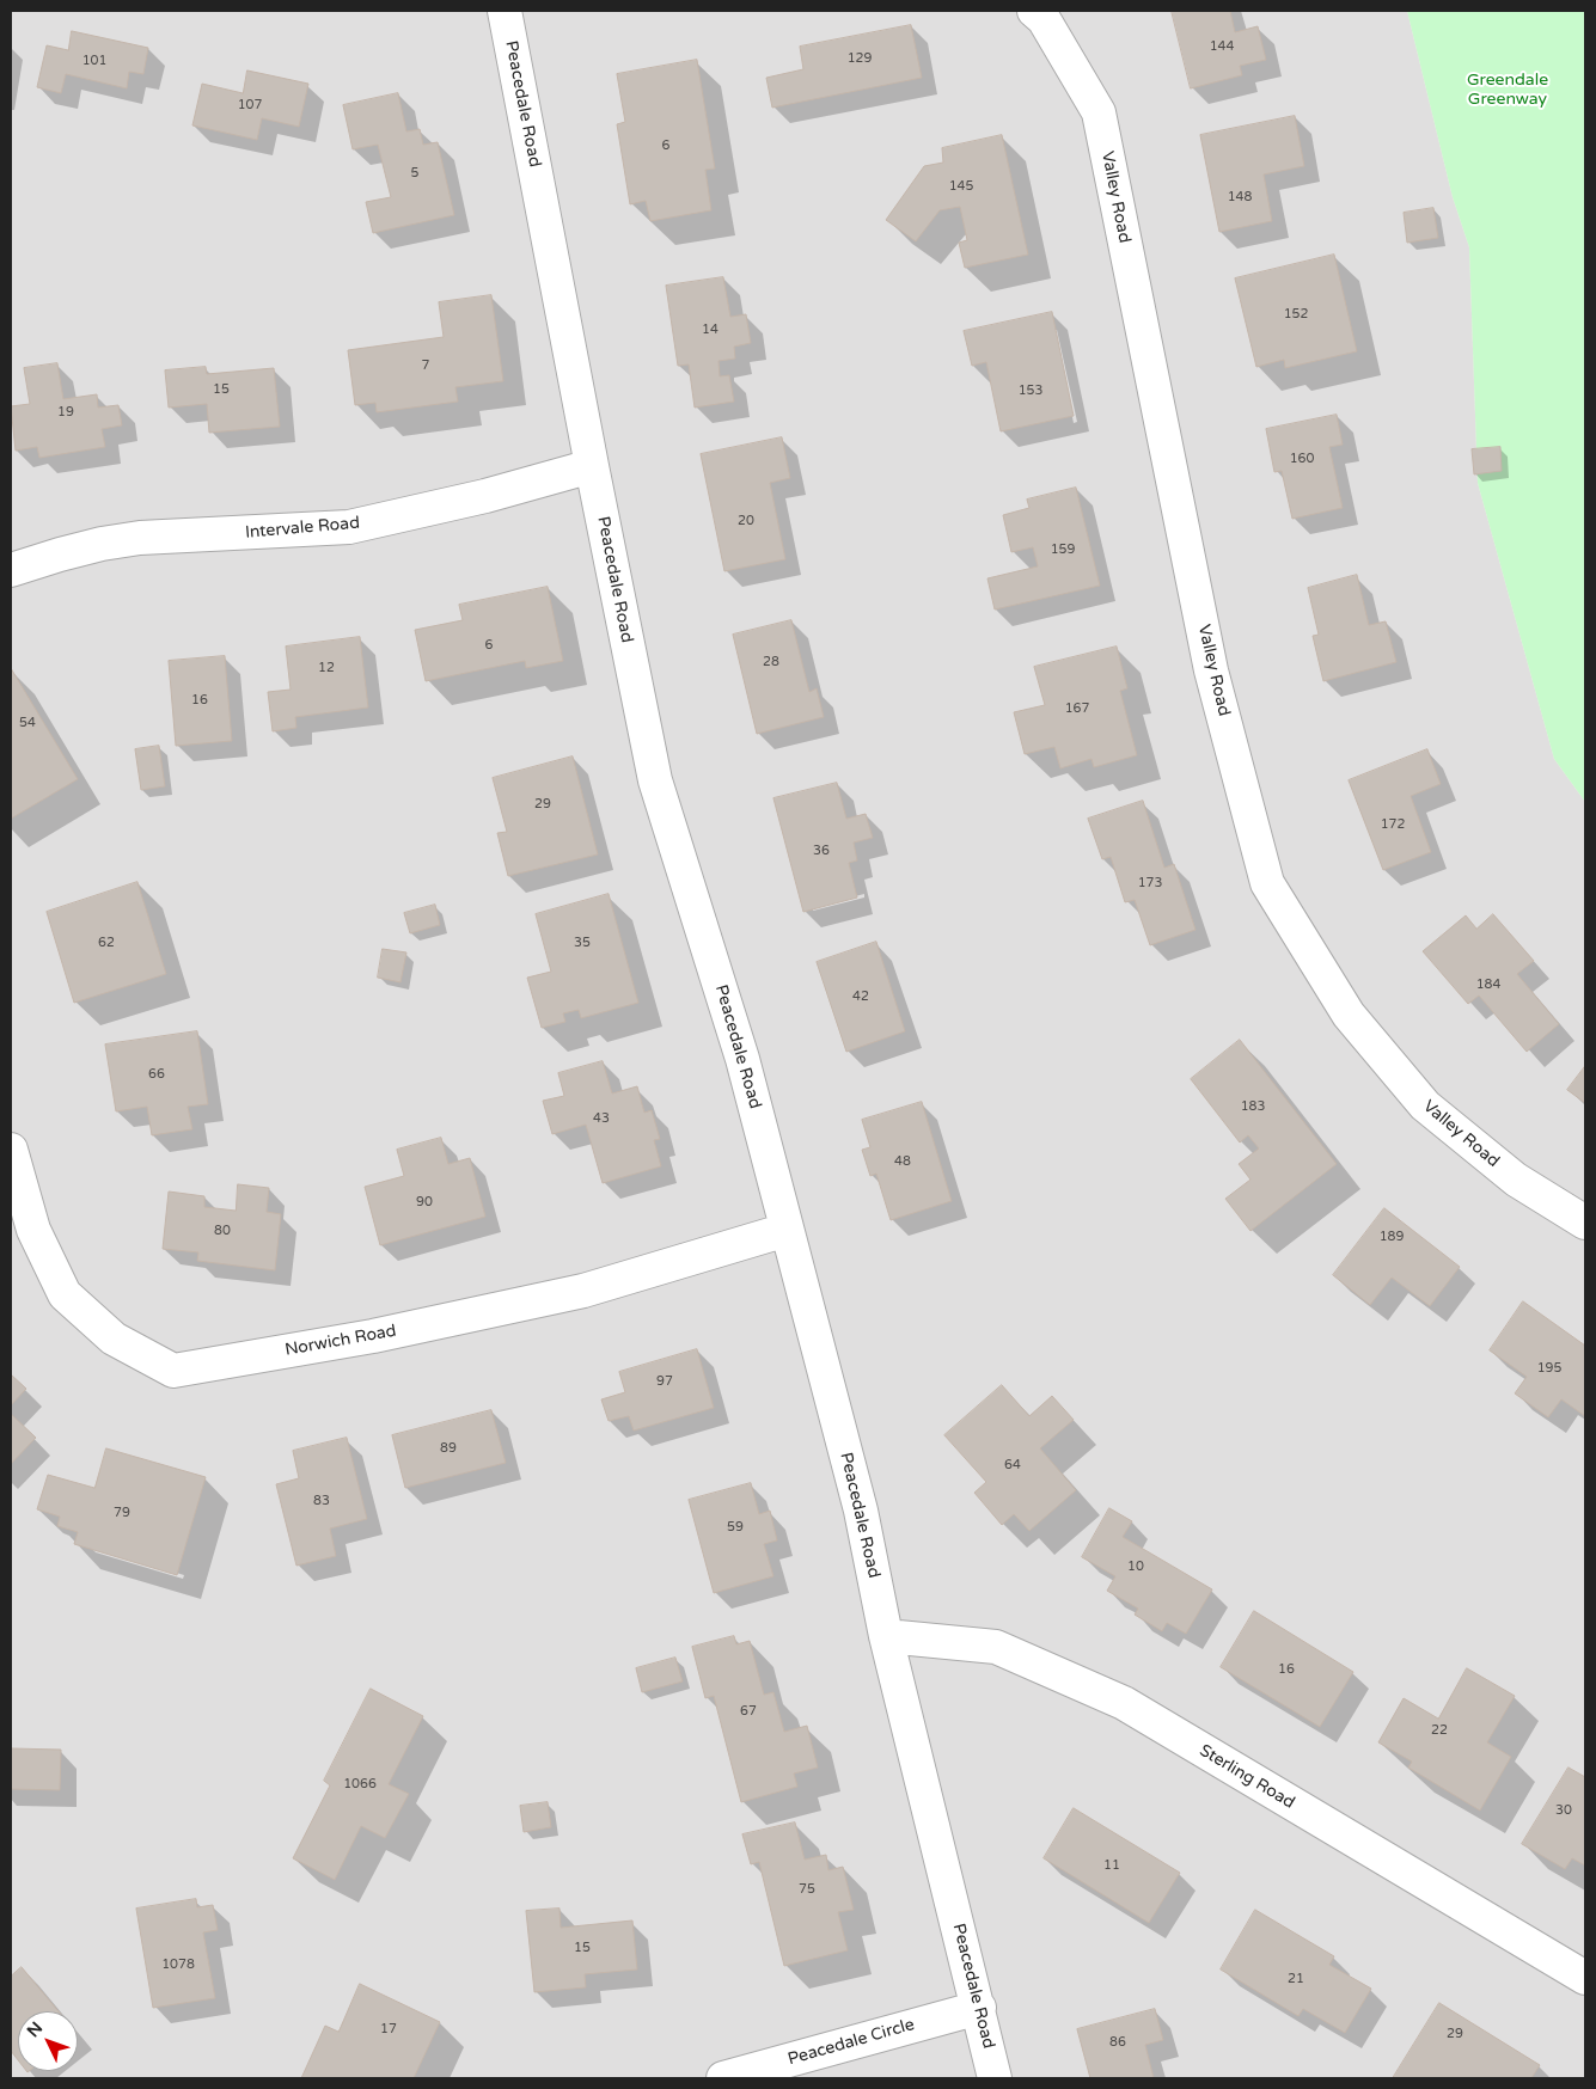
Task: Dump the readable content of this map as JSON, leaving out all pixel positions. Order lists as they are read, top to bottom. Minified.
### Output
{"streets":{"street":["Peacedale Road","Valley Road","Intervale Road","Norwich Road","Sterling Road","Peacedale Circle"]},"crossings":[["Peacedale Road","Intervale Road"],["Peacedale Road","Norwich Road"],["Peacedale Road","Sterling Road"],["Peacedale Road","Peacedale Circle"]],"parks":["Greendale Greenway"],"house_numbers":["144","129","101","107","6","5","145","148","152","14","7","15","153","19","160","20","159","6","28","12","16","167","54","29","172","36","173","62","35","184","42","66","183","43","48","90","80","189","195","97","89","64","83","79","59","10","16","67","22","1066","30","11","75","15","1078","21","17","29","86"],"north":"top left"}
